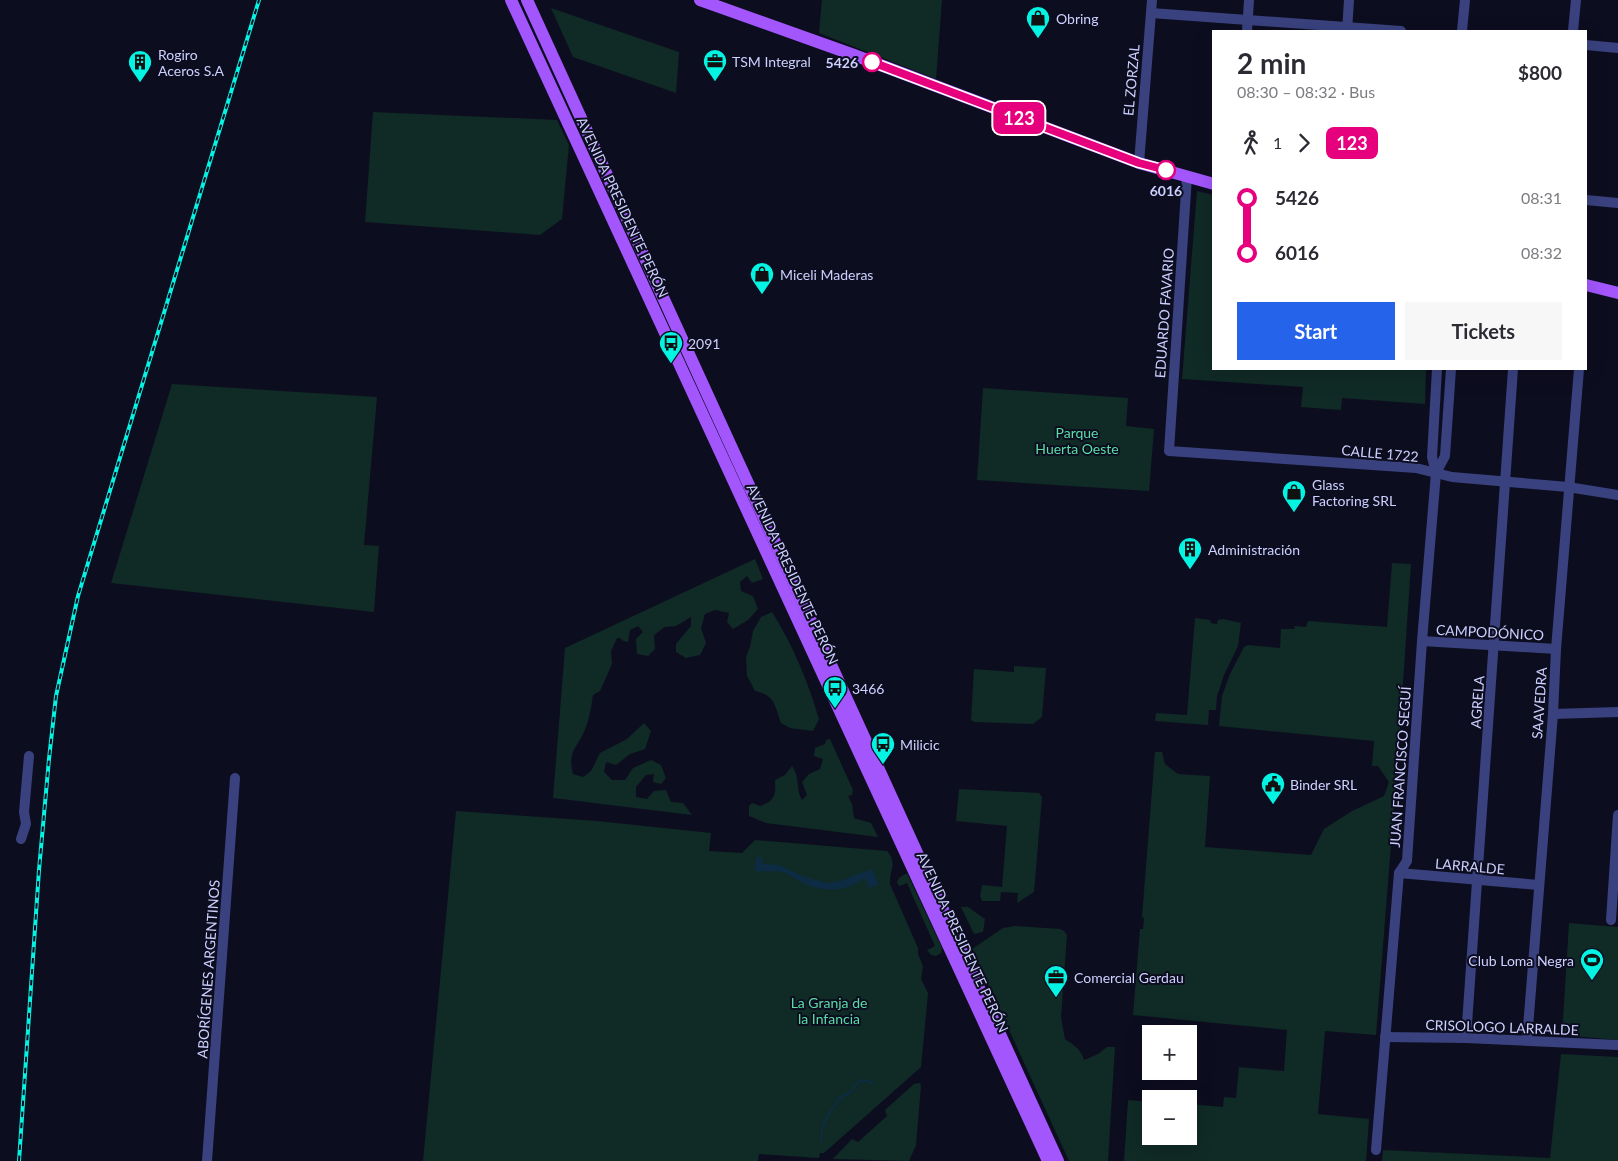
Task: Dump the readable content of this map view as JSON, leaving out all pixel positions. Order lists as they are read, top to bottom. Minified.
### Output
{"streets":{"main road":["AVENIDA PRESIDENTE PERÓN"],"street":["EL ZORZAL","EDUARDO FAVARIO","CALLE 1722","CAMPODÓNICO","AGRELA","SAAVEDRA","JUAN FRANCISCO SEGUÍ","LARRALDE","ABORÍGENES ARGENTINOS","CRISOLOGO LARRALDE"]},"crossings":[["EDUARDO FAVARIO","CALLE 1722"],["CALLE 1722","AGRELA"],["CALLE 1722","SAAVEDRA"],["CALLE 1722","JUAN FRANCISCO SEGUÍ"],["CAMPODÓNICO","AGRELA"],["CAMPODÓNICO","SAAVEDRA"],["CAMPODÓNICO","JUAN FRANCISCO SEGUÍ"],["AGRELA","LARRALDE"],["AGRELA","CRISOLOGO LARRALDE"],["SAAVEDRA","LARRALDE"],["SAAVEDRA","CRISOLOGO LARRALDE"],["JUAN FRANCISCO SEGUÍ","LARRALDE"],["JUAN FRANCISCO SEGUÍ","CRISOLOGO LARRALDE"]],"parks":["Parque Huerta Oeste","La Granja de la Infancia"],"places":{"shop":["Obring","Miceli Maderas","Glass Factoring SRL"],"other":["5426","6016"],"office":["TSM Integral","Comercial Gerdau"],"building":["Rogiro Aceros S.A","Administración"],"bus stop":["2091","3466","Milicic"],"public building":["Binder SRL"],"sports":["Club Loma Negra"]},"lines":["bus line 123"],"page":{"on_map":"123","heading":["2 min","08:30 – 08:32 · Bus","$800"],"legs":["1","123"],"list":[{"name":"5426","value":"08:31"},{"name":"6016","value":"08:32"}],"buttons":["Start","Tickets"],"map_buttons":["+","−"]}}
